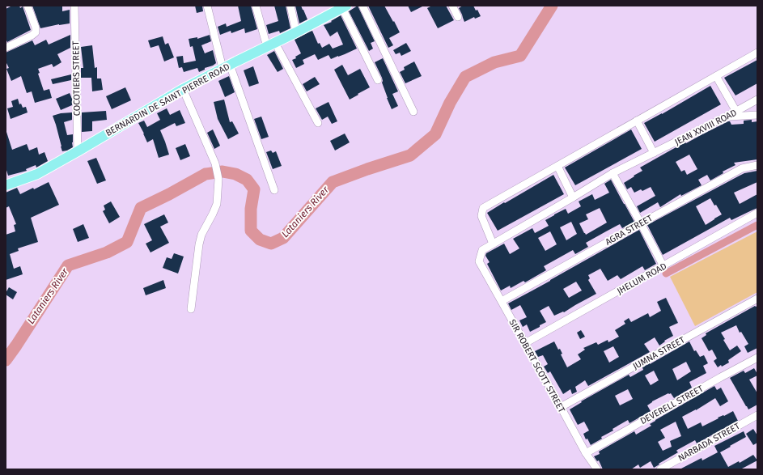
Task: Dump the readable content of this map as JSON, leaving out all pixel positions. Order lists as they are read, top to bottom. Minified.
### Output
{"streets":{"main road":["BERNARDIN DE SAINT PIERRE ROAD"],"street":["COCOTIERS STREET","JEAN XXVIII ROAD","AGRA STREET","JHELUM ROAD","JUMNA STREET","SIR ROBERT SCOTT STREET","DEVERELL STREET","NARBADA STREET"]},"crossings":[["COCOTIERS STREET","BERNARDIN DE SAINT PIERRE ROAD"],["JEAN XXVIII ROAD","SIR ROBERT SCOTT STREET"],["AGRA STREET","SIR ROBERT SCOTT STREET"],["JHELUM ROAD","SIR ROBERT SCOTT STREET"],["JUMNA STREET","SIR ROBERT SCOTT STREET"],["SIR ROBERT SCOTT STREET","DEVERELL STREET"]],"water":["Lataniers River"]}
